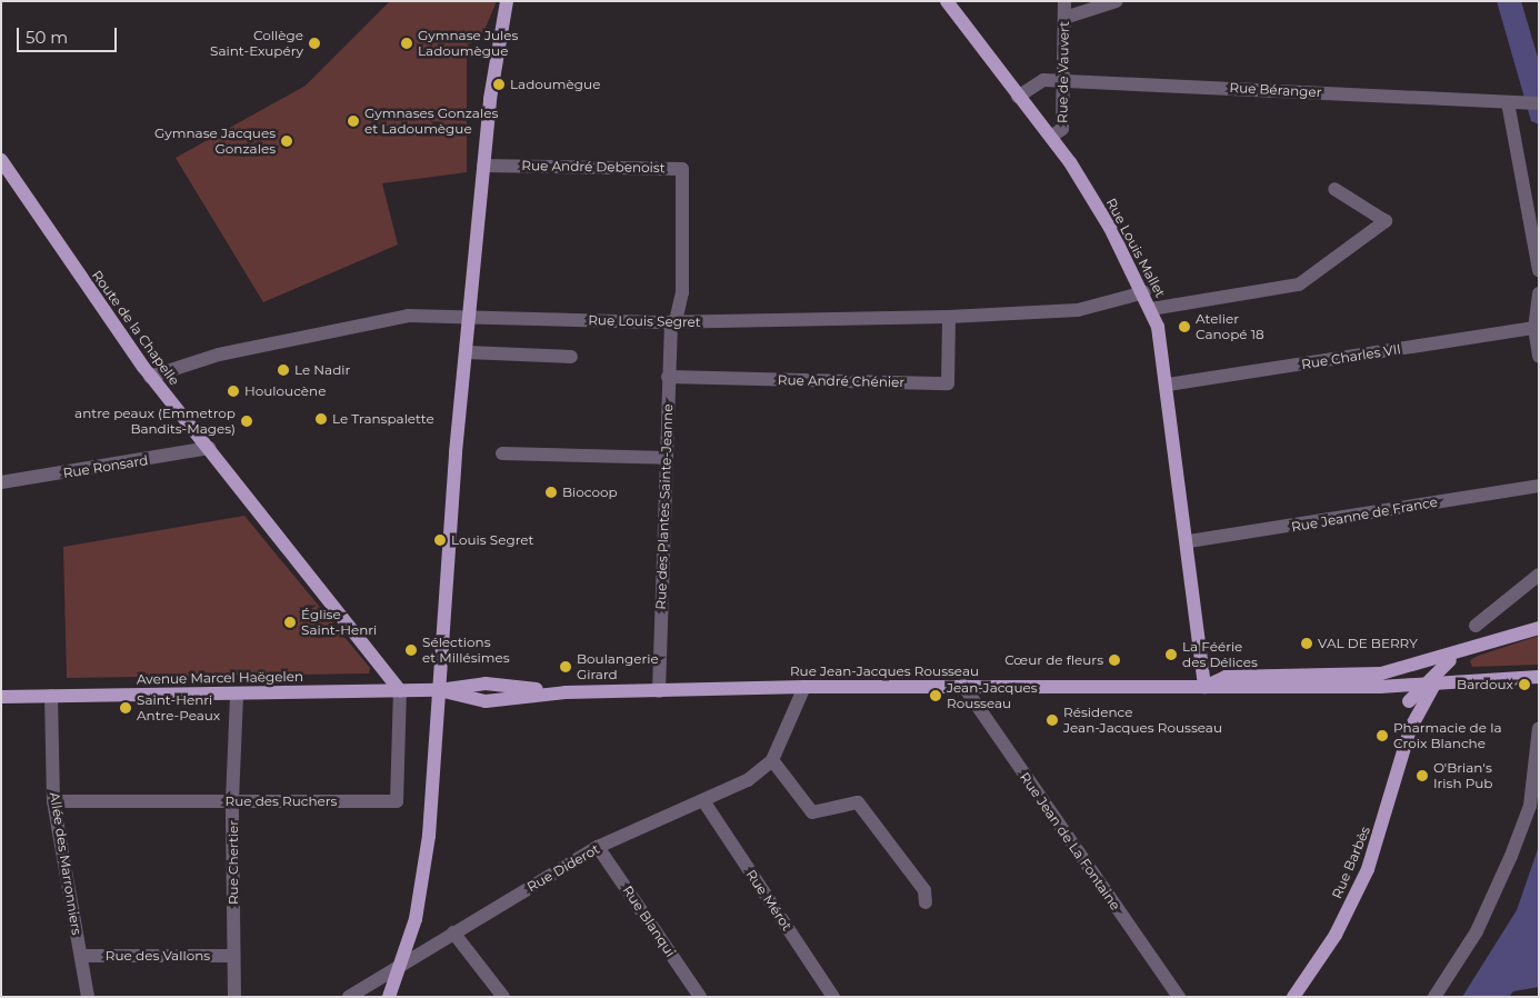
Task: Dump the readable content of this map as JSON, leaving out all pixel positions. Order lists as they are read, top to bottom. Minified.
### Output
{"streets":{"main road":["Rue Louis Mallet","Route de la Chapelle","Rue Jean-Jacques Rousseau","Avenue Marcel Haëgelen","Rue Barbès"],"street":["Rue de Vauvert","Rue Béranger","Rue André Debenoist","Rue Louis Segret","Rue Charles VII","Rue André Chénier","Rue Ronsard","Rue des Plantes Sainte-Jeanne","Rue Jeanne de France","Rue des Ruchers","Rue Jean de La Fontaine","Rue Chertier","Allée des Marronniers","Rue Diderot","Rue Mérot","Rue Blanqui","Rue des Vallons"]},"crossings":[["Rue de Vauvert","Rue Béranger"],["Rue de Vauvert","Rue Louis Mallet"],["Rue Béranger","Rue Louis Mallet"],["Rue André Debenoist","Rue Louis Segret"],["Rue André Debenoist","Rue des Plantes Sainte-Jeanne"],["Rue Louis Mallet","Rue Louis Segret"],["Rue Louis Mallet","Rue Charles VII"],["Rue Louis Mallet","Rue Jeanne de France"],["Rue Louis Mallet","Rue Jean-Jacques Rousseau"],["Rue Louis Segret","Route de la Chapelle"],["Rue Louis Segret","Rue André Chénier"],["Rue Louis Segret","Rue des Plantes Sainte-Jeanne"],["Route de la Chapelle","Rue Ronsard"],["Route de la Chapelle","Avenue Marcel Haëgelen"],["Route de la Chapelle","Rue des Ruchers"],["Rue André Chénier","Rue des Plantes Sainte-Jeanne"],["Rue des Plantes Sainte-Jeanne","Rue Jean-Jacques Rousseau"],["Rue Jean-Jacques Rousseau","Avenue Marcel Haëgelen"],["Rue Jean-Jacques Rousseau","Rue Jean de La Fontaine"],["Rue Jean-Jacques Rousseau","Rue Barbès"],["Rue Jean-Jacques Rousseau","Rue Diderot"],["Avenue Marcel Haëgelen","Rue des Ruchers"],["Avenue Marcel Haëgelen","Rue Chertier"],["Avenue Marcel Haëgelen","Allée des Marronniers"],["Rue des Ruchers","Rue Chertier"],["Rue des Ruchers","Allée des Marronniers"],["Rue Chertier","Rue des Vallons"],["Allée des Marronniers","Rue des Vallons"],["Rue Diderot","Rue Mérot"],["Rue Diderot","Rue Blanqui"]],"places":["Collège Saint-Exupéry","Gymnase Jules Ladoumègue","Ladoumègue","Gymnases Gonzales et Ladoumègue","Gymnase Jacques Gonzales","Atelier Canopé 18","Le Nadir","Houloucène","Le Transpalette","antre peaux (Emmetrop Bandits-Mages)","Biocoop","Louis Segret","Église Saint-Henri","VAL DE BERRY","Sélections et Millésimes","La Féérie des Délices","Cœur de fleurs","Boulangerie Girard","Bardoux","Jean-Jacques Rousseau","Saint-Henri Antre-Peaux","Résidence Jean-Jacques Rousseau","Pharmacie de la Croix Blanche","O'Brian's Irish Pub"],"scale_bar":"50 m"}
